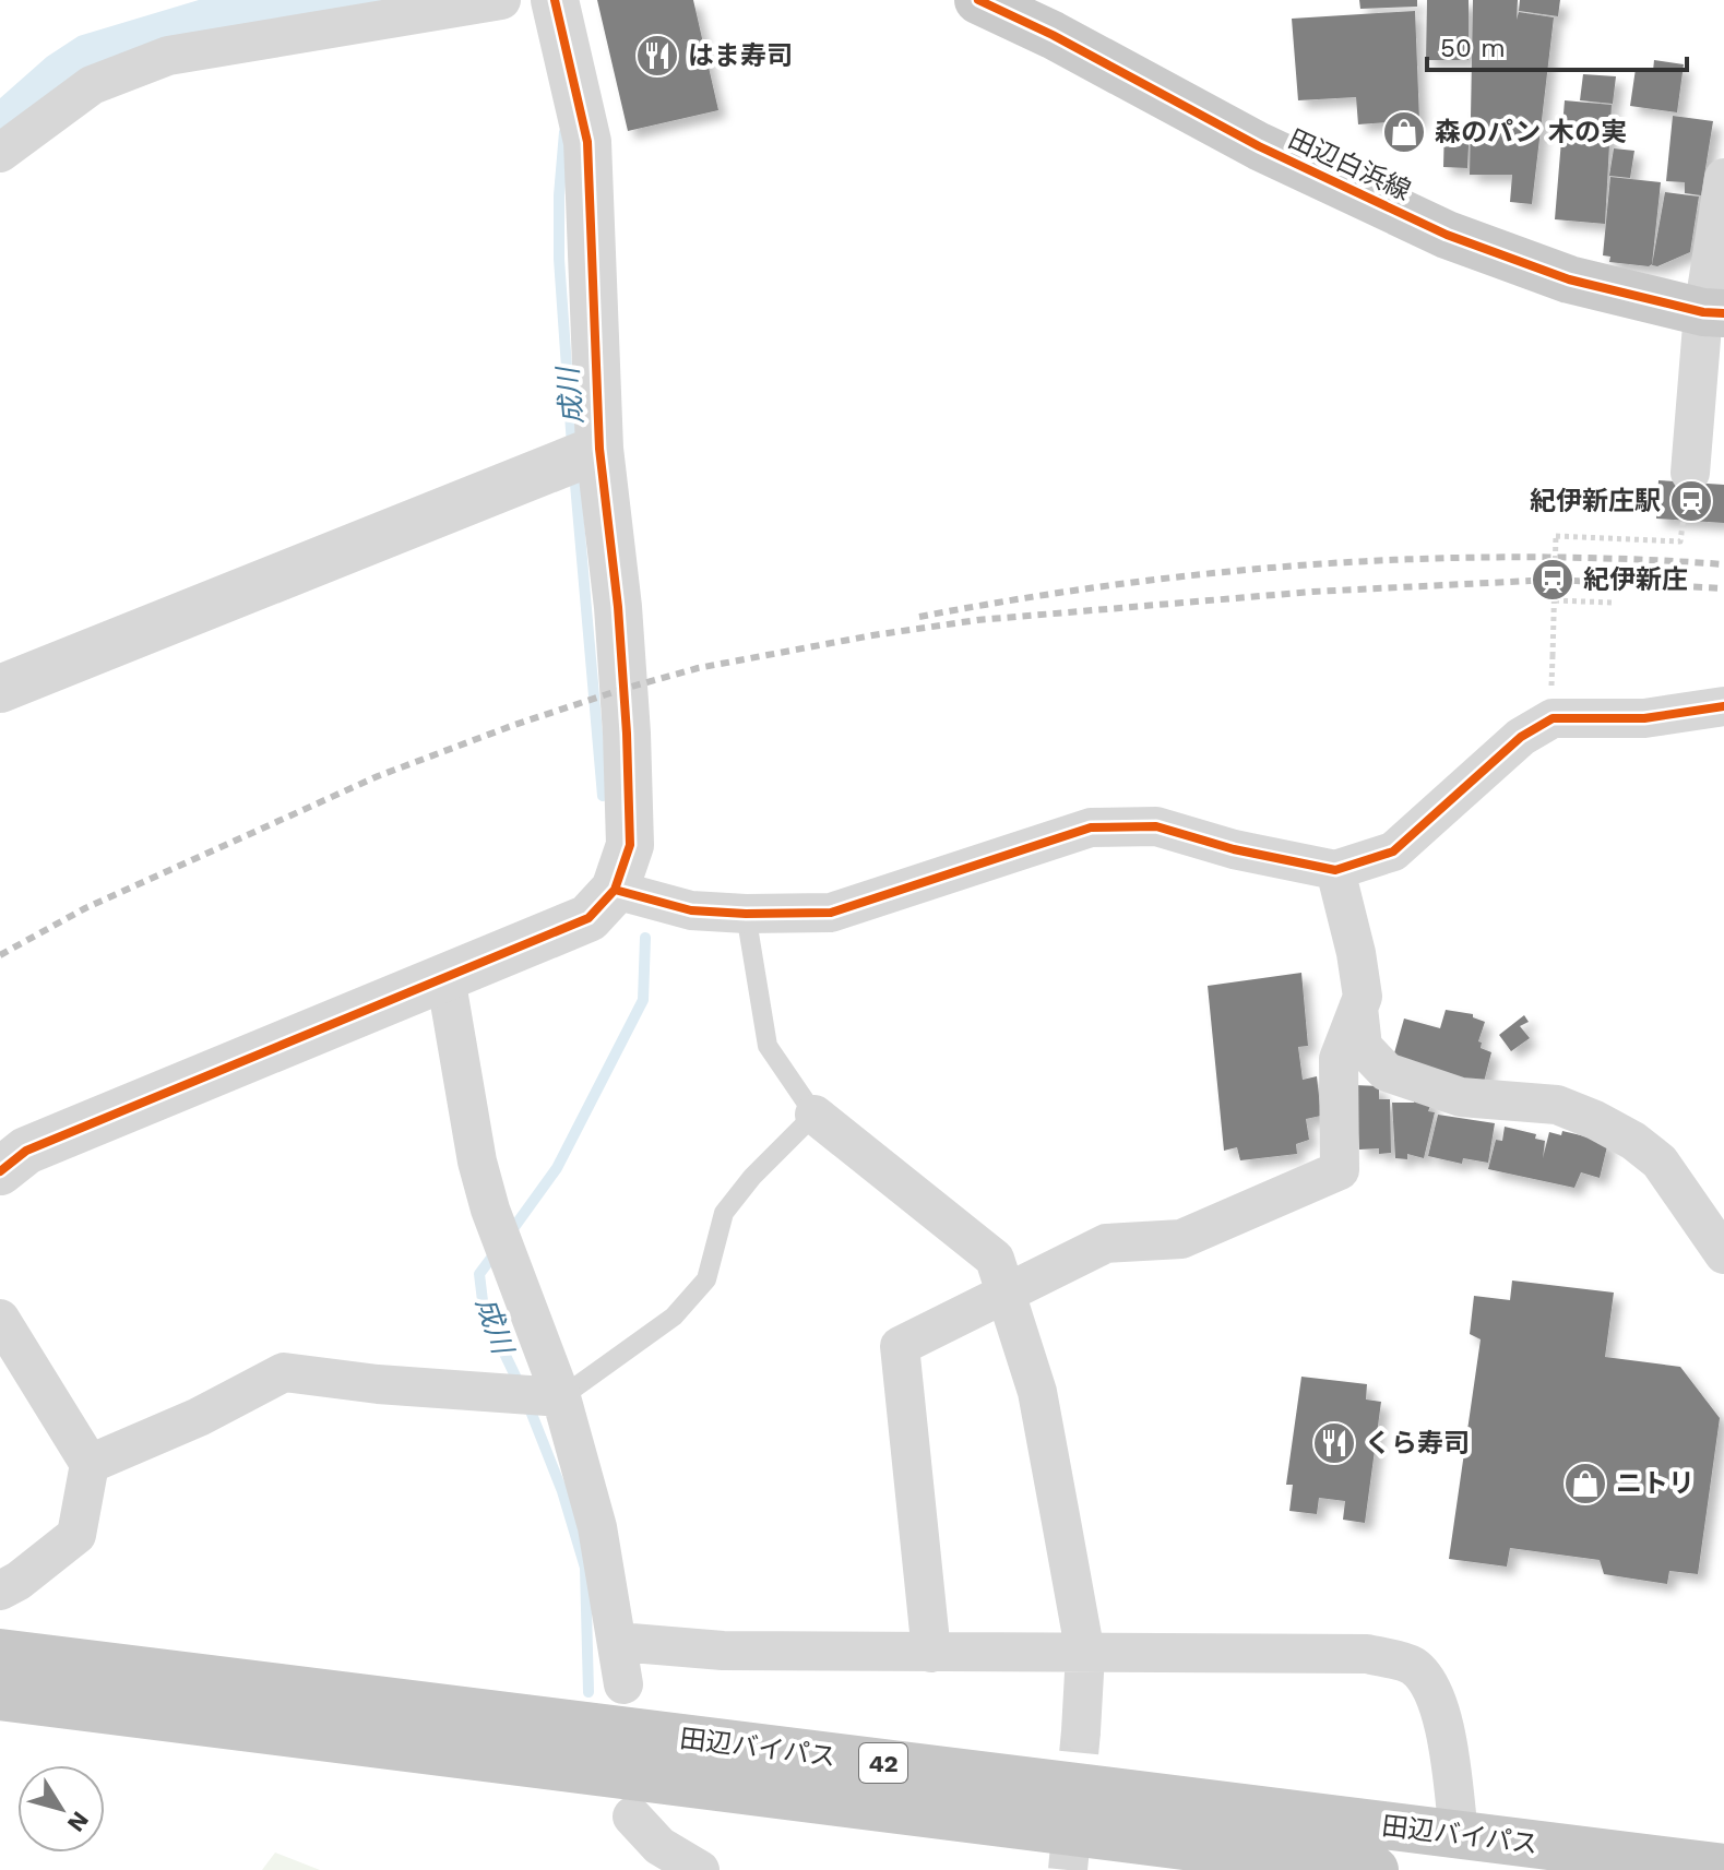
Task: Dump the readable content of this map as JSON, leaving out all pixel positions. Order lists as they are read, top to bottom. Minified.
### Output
{"streets":{"highway":["田辺バイパス","42"],"main road":["田辺白浜線"]},"water":["成川"],"places":{"restaurant":["はま寿司","くら寿司"],"shop":["森のパン 木の実","ニトリ"],"station":["紀伊新庄駅","紀伊新庄"]},"scale_bar":"50 m","north":"bottom right"}
